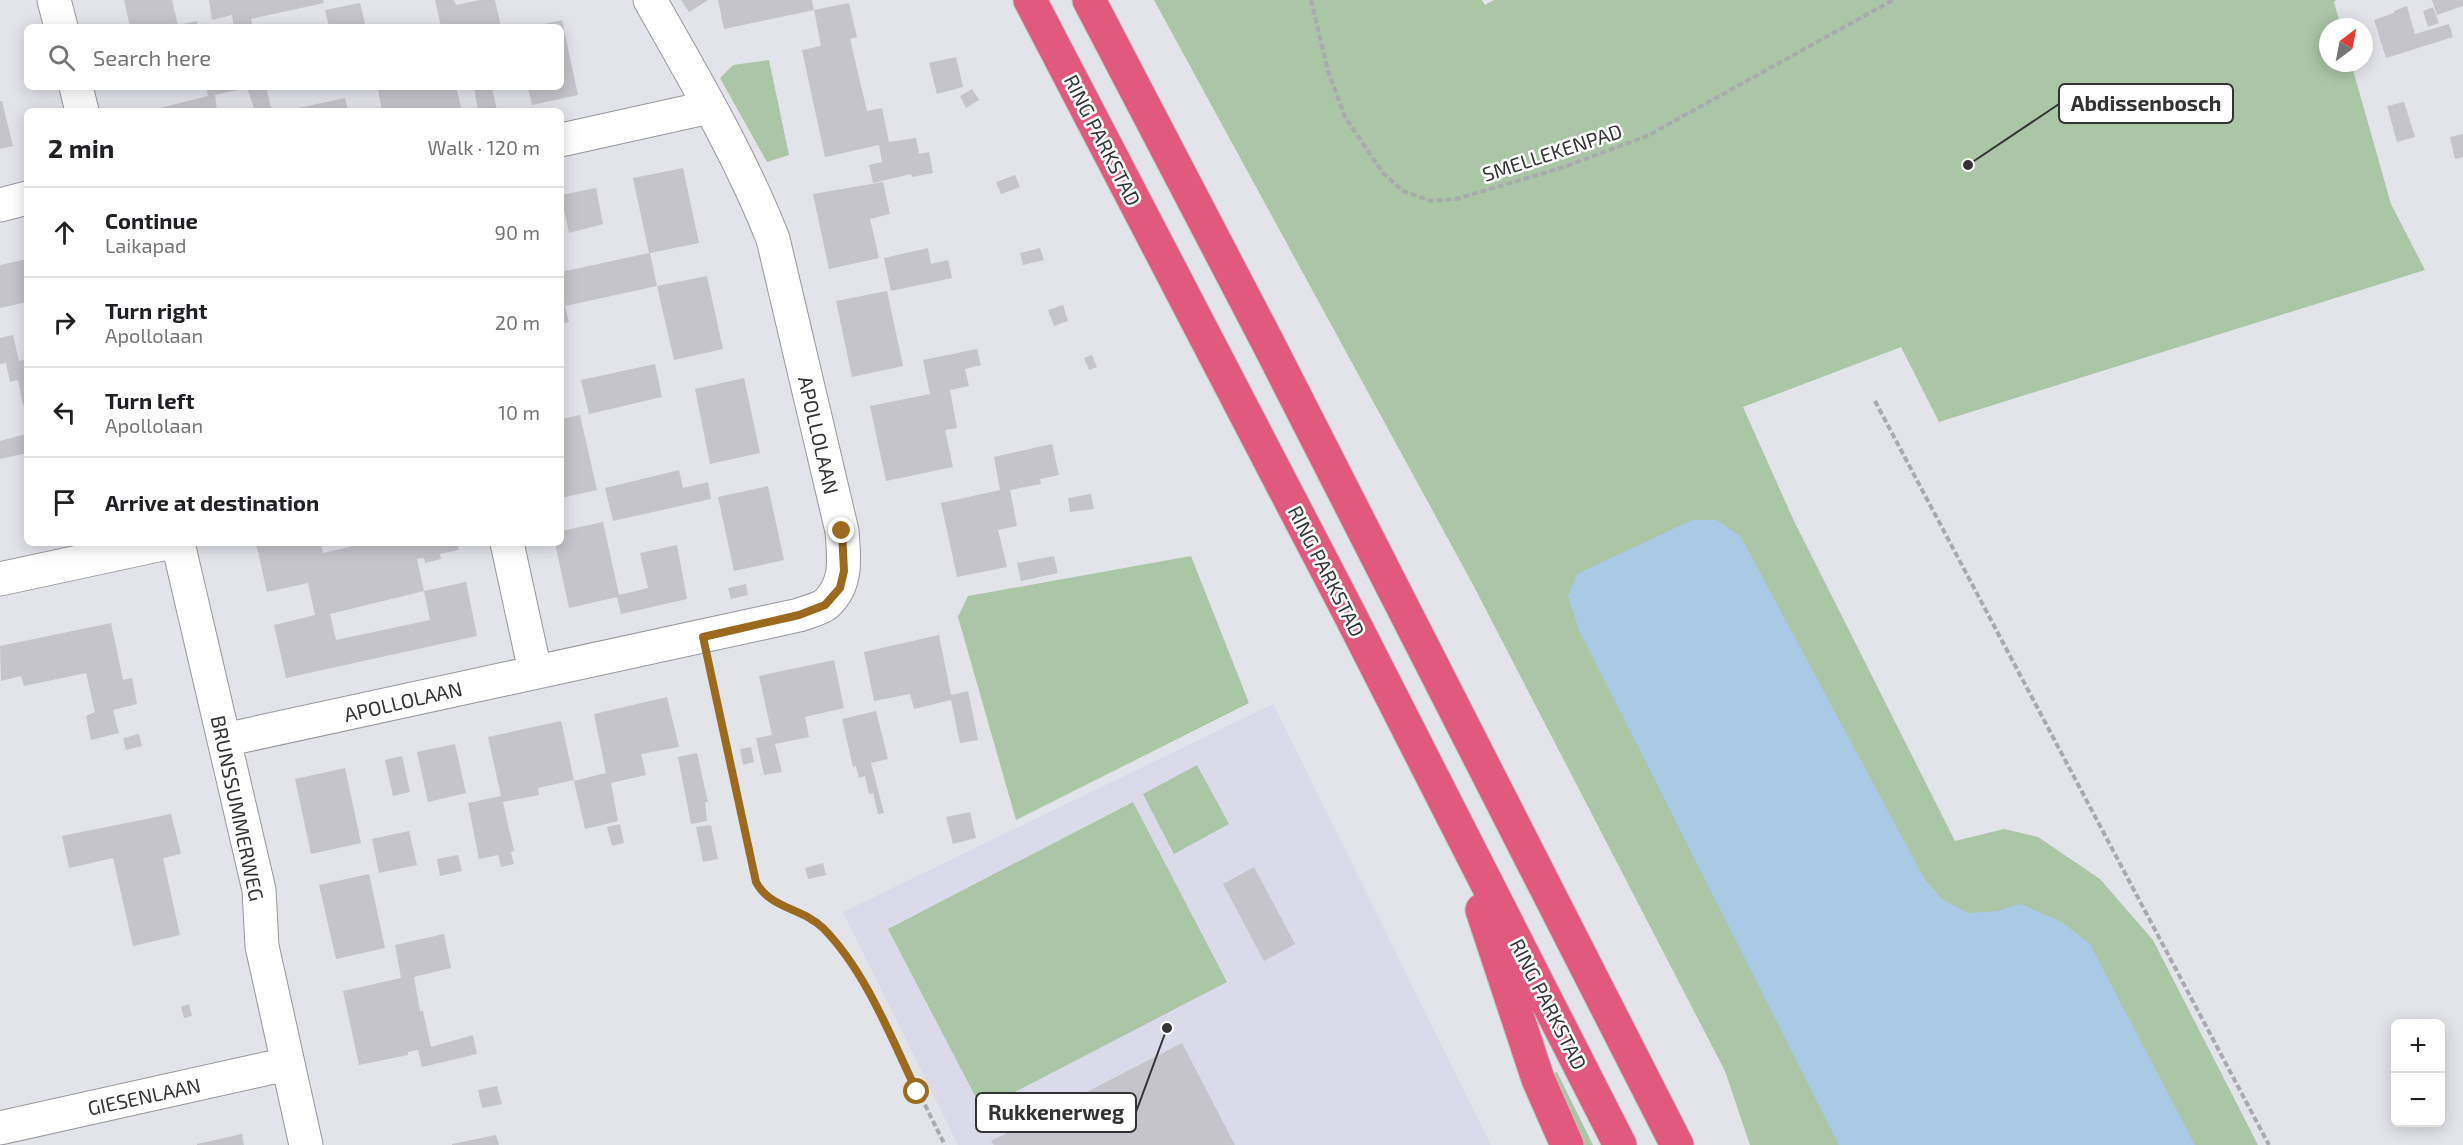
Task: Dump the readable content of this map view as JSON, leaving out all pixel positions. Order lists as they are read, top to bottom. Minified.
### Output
{"streets":{"highway":["RING PARKSTAD"],"street":["APOLLOLAAN","BRUNSSUMMERWEG","GIESENLAAN"],"path":["SMELLEKENPAD"]},"crossings":[["APOLLOLAAN","BRUNSSUMMERWEG"],["BRUNSSUMMERWEG","GIESENLAAN"]],"places":["Abdissenbosch","Rukkenerweg"],"north":"top right","page":{"search":"Search here","heading":["2 min","Walk · 120 m"],"list":[["Continue","Laikapad","90 m"],["Turn right","Apollolaan","20 m"],["Turn left","Apollolaan","10 m"],"Arrive at destination"],"map_buttons":["+","−"]}}
